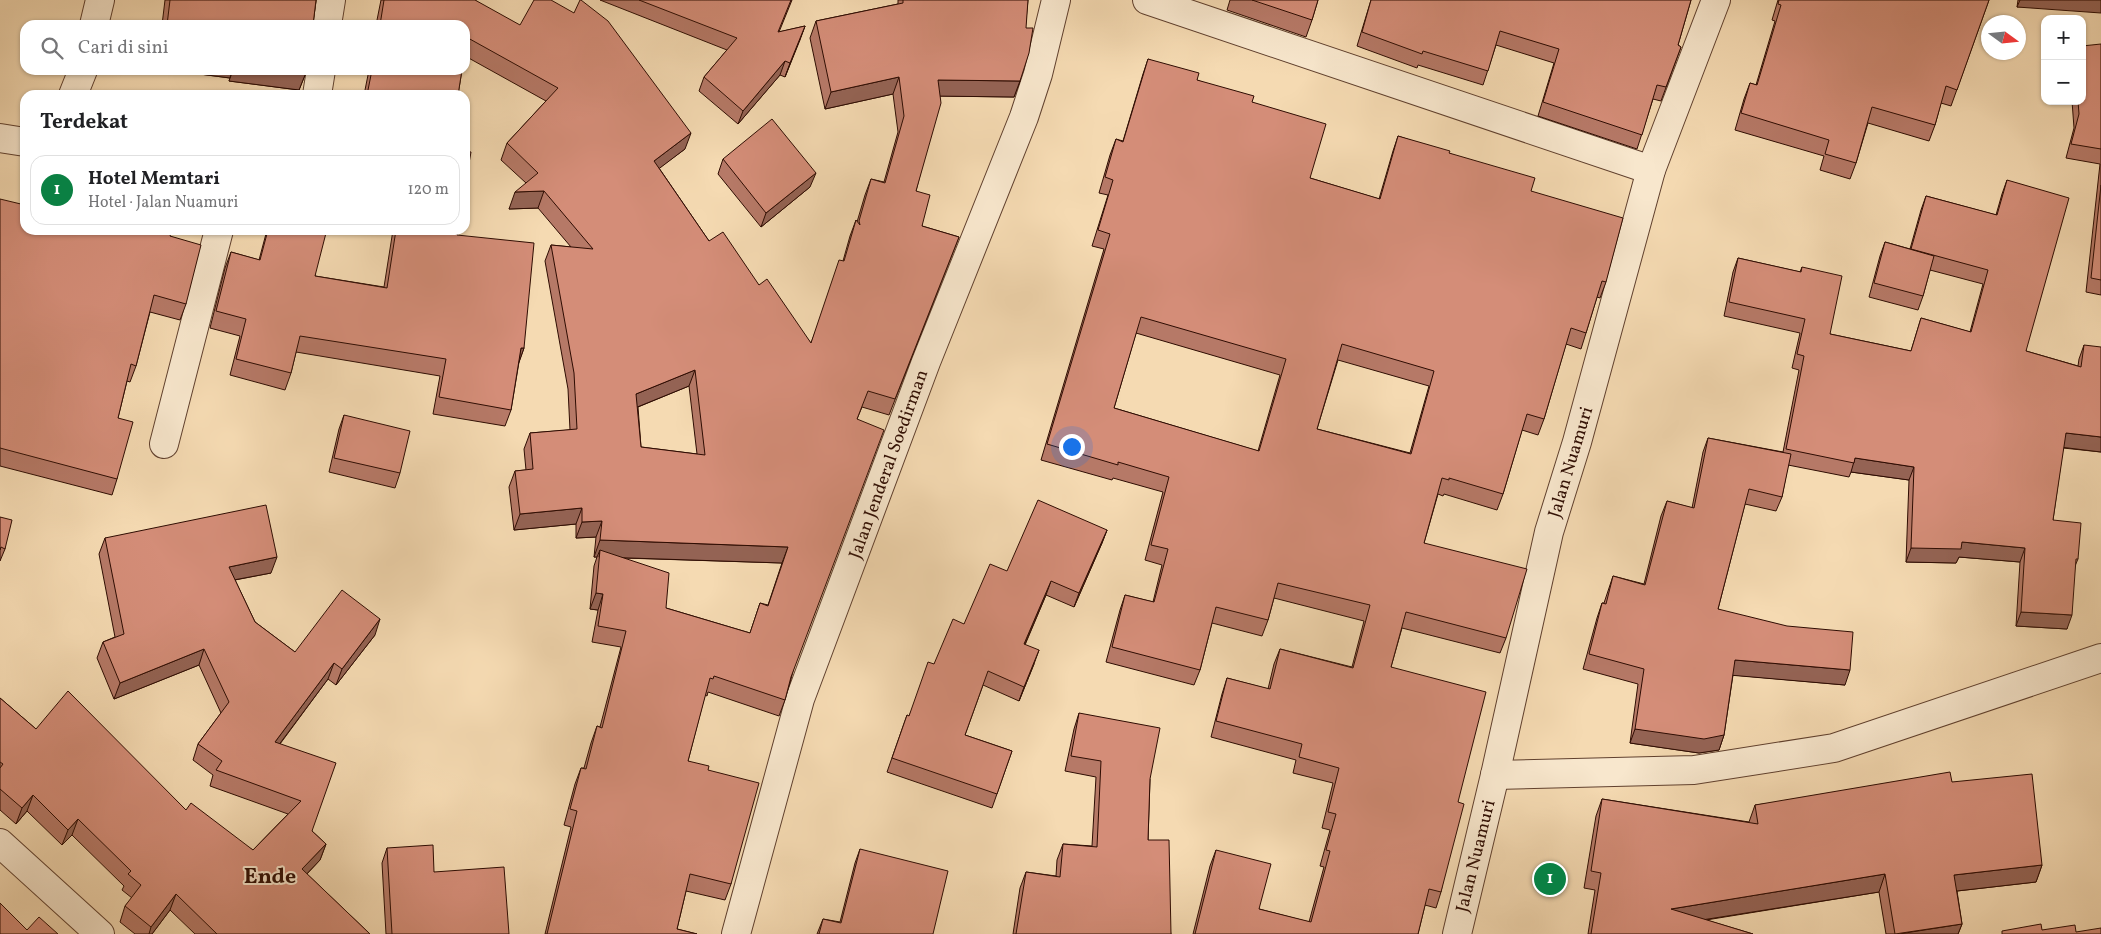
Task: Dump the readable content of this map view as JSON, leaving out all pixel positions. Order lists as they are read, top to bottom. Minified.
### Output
{"streets":{"street":["Jalan Nuamuri","Jalan Jenderal Soedirman"]},"districts":["Ende"],"north":"right","page":{"map_buttons":["+","−"],"search":"Cari di sini","heading":"Terdekat","list":[{"mark":"1","name":"Hotel Memtari","note":"Hotel · Jalan Nuamuri","value":"120 m"}],"pins":"1"}}
